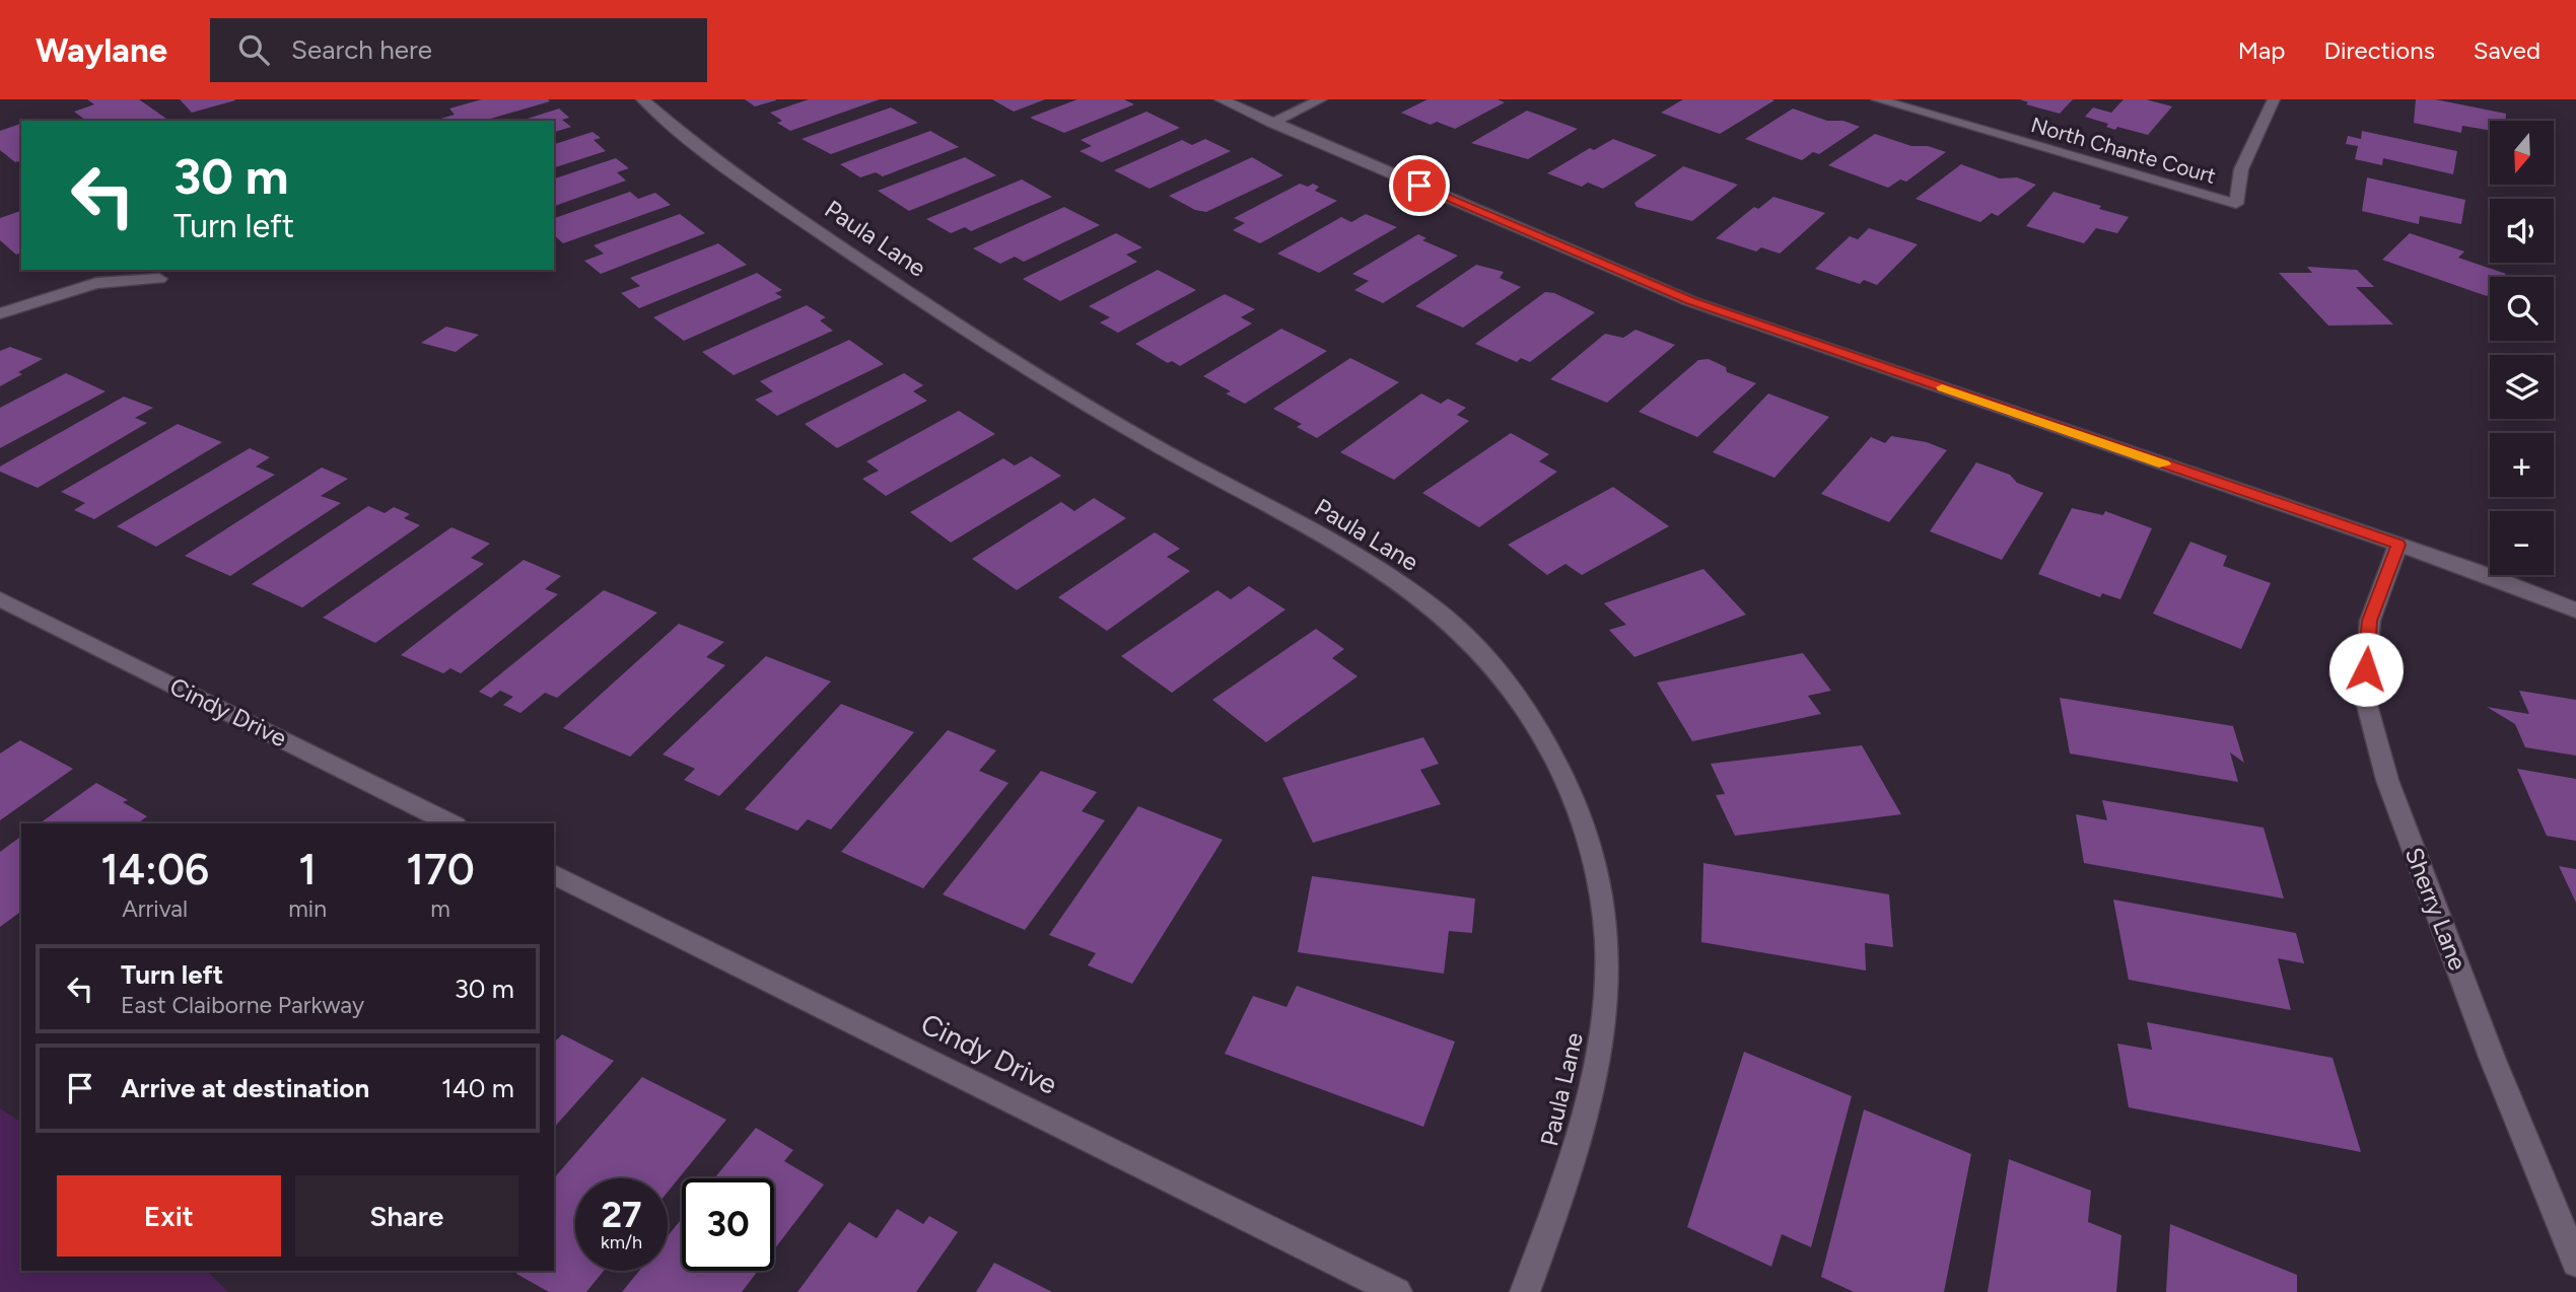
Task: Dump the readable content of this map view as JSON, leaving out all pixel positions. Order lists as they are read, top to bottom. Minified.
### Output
{"streets":{"street":["North Chante Court","Paula Lane","Cindy Drive","Sherry Lane"]},"north":"bottom","page":{"header":"Waylane","search":"Search here","nav":["Map","Directions","Saved"],"map_buttons":["+","−"],"turn":["30 m","Turn left"],"eta":["14:06","Arrival","1","min","170","m"],"list":[{"name":"Turn left","note":"East Claiborne Parkway","value":"30 m"},{"name":"Arrive at destination","value":"140 m"}],"buttons":["Exit","Share"],"speed":"27 km/h","limit":"30"}}
